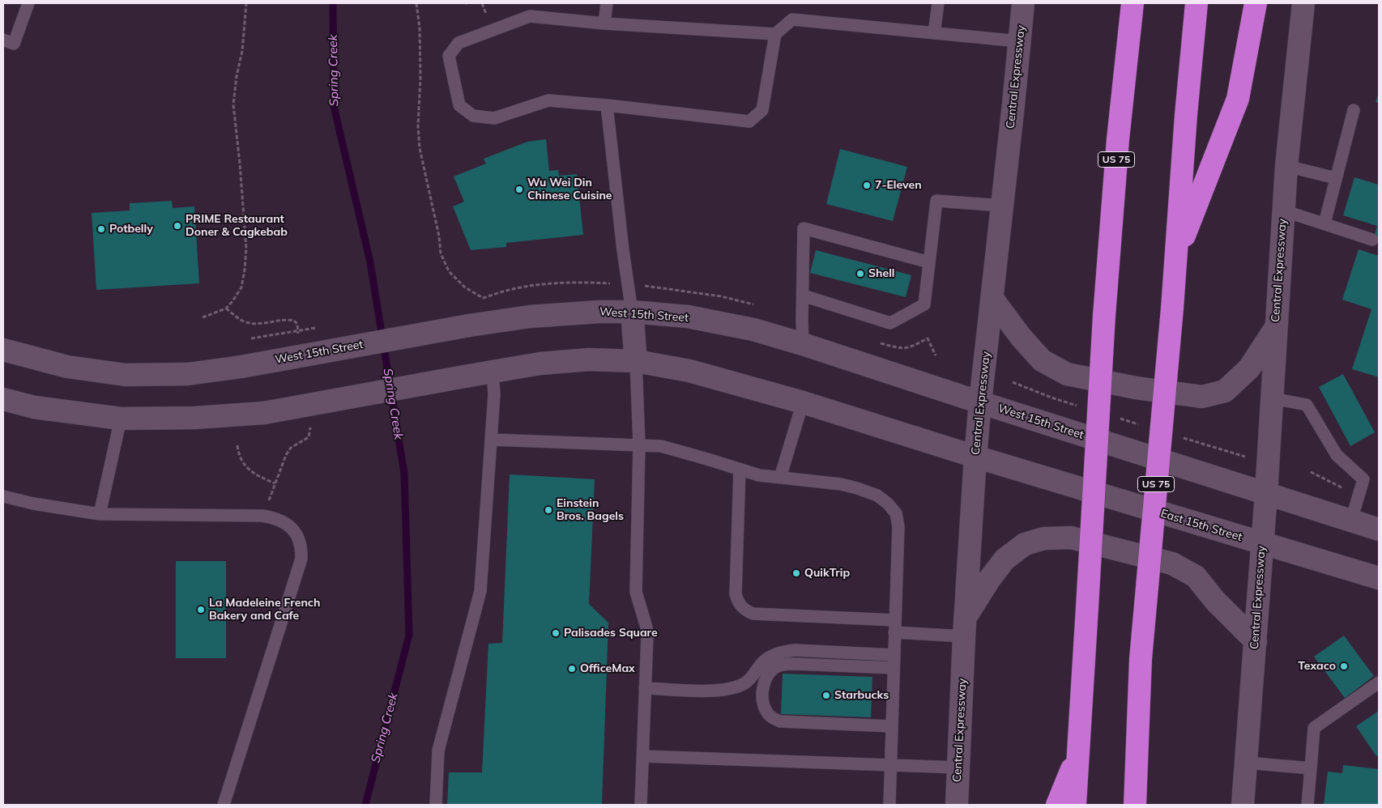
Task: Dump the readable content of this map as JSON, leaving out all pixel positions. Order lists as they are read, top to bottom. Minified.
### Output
{"streets":{"highway":["US 75"],"main road":["Central Expressway","West 15th Street","East 15th Street"]},"crossings":[["Central Expressway","West 15th Street"],["Central Expressway","East 15th Street"]],"water":["Spring Creek"],"places":["7-Eleven","Wu Wei Din Chinese Cuisine","PRIME Restaurant Doner & Cagkebab","Potbelly","Shell","Einstein Bros. Bagels","QuikTrip","La Madeleine French Bakery and Cafe","Palisades Square","Texaco","OfficeMax","Starbucks"]}
